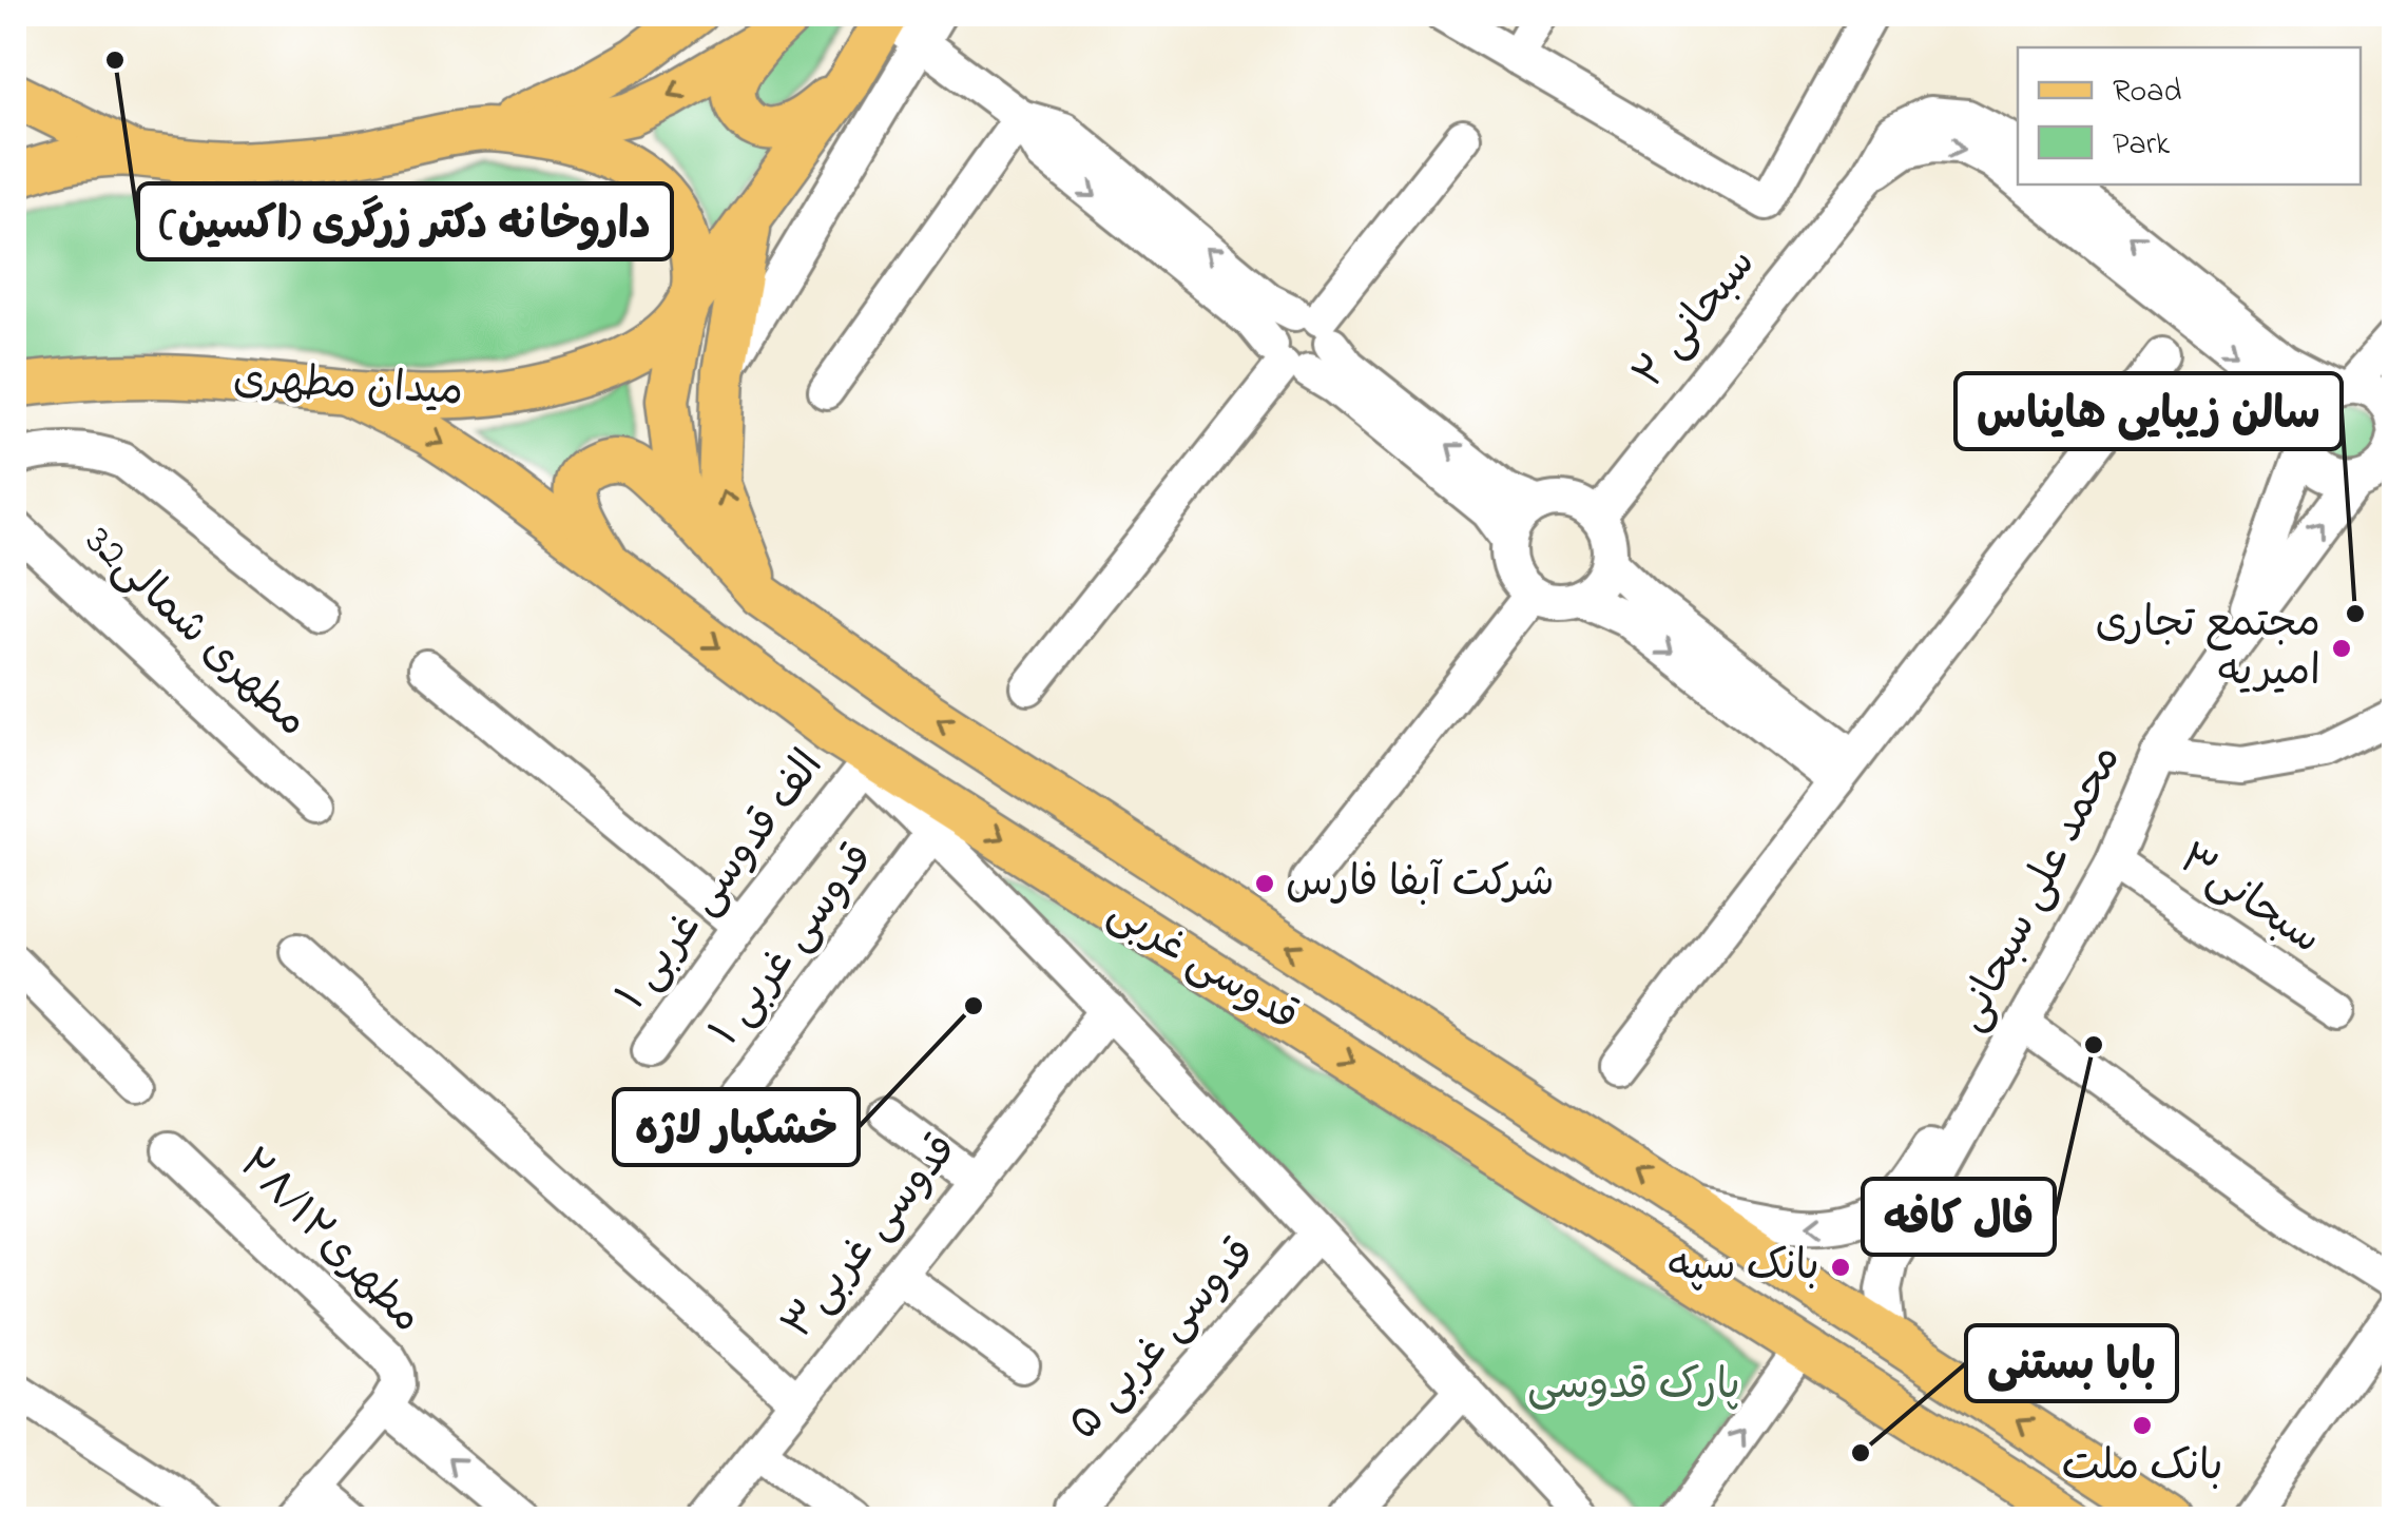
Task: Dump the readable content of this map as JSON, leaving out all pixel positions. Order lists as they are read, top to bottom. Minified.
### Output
{"streets":{"main road":["میدان مطهری","قدوسی غربی"],"street":["سبحانی ۲","32مطهرى شمالى","۱ الف قدوسی غربی","محمد علی سبحانی","سبحانی۳","۱ قدوسی غربی","قدوسی غربی۳","مطهری۲۸/۱۲","۵ قدوسی غربی"]},"crossings":[["میدان مطهری","قدوسی غربی"],["محمد علی سبحانی","سبحانی۳"],["محمد علی سبحانی","قدوسی غربی"]],"parks":["پارک قدوسی"],"places":["(داروخانه دکتر زرگری (اکسین","سالن زیبایی هایناس","مجتمع تجاری امیریه","شرکت آبفا فارس","خشکبار لاژه","فال کافه","بانک سپه","بانک ملت","بابا بستنی"],"legend":["Road","Park"]}
